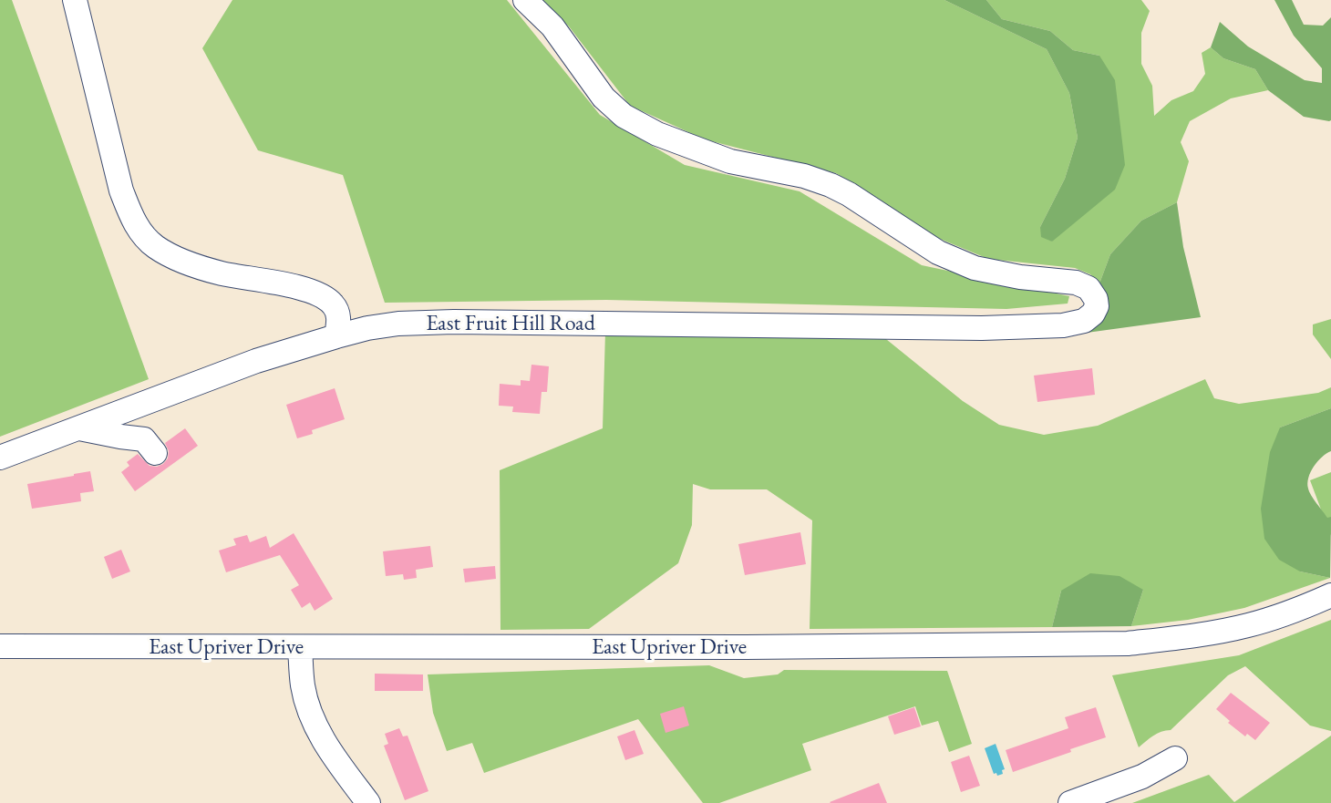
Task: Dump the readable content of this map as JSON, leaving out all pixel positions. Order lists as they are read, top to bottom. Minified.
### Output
{"streets":{"street":["East Fruit Hill Road","East Upriver Drive"]}}
